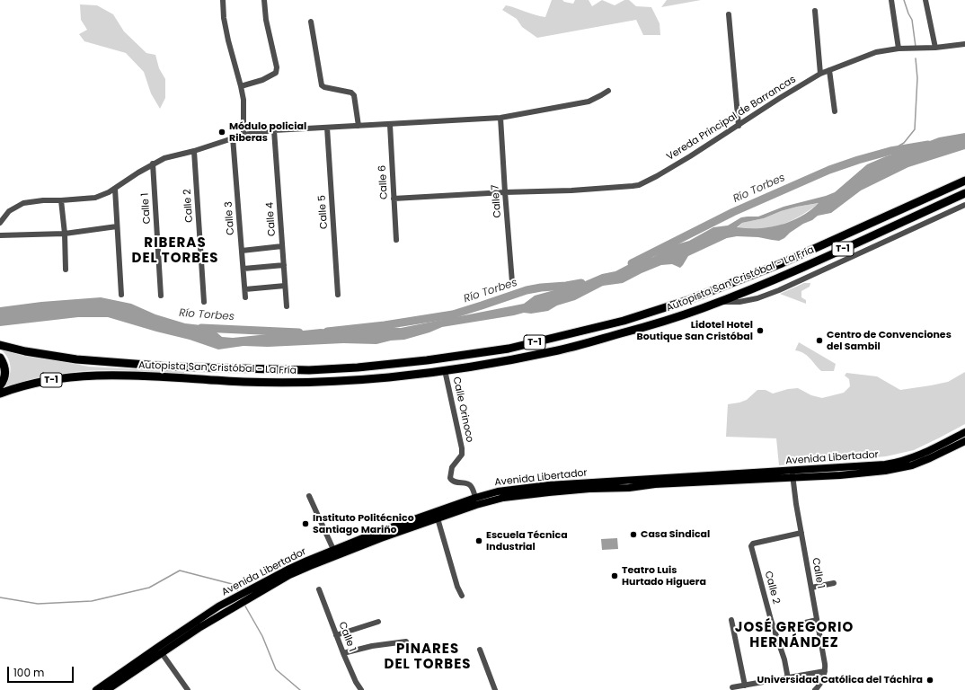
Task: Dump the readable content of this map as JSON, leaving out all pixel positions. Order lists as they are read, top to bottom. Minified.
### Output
{"streets":{"highway":["T-1","Autopista San Cristóbal - La Fría"],"main road":["Avenida Libertador"],"street":["Vereda Principal de Barrancas","Calle 6","Calle 7","Calle 2","Calle 1","Calle 5","Calle 3","Calle 4","Calle Orinoco"]},"crossings":[["Vereda Principal de Barrancas","Calle 6"],["Vereda Principal de Barrancas","Calle 7"],["Calle 2","Calle 1"],["Calle 1","Avenida Libertador"],["Autopista San Cristóbal - La Fría","Calle Orinoco"],["Calle Orinoco","Avenida Libertador"]],"districts":["RIBERAS DEL TORBES","JOSÉ GREGORIO HERNÁNDEZ","PINARES DEL TORBES"],"water":["Río Torbes"],"places":["Módulo policial Riberas","Lidotel Hotel Boutique San Cristóbal","Centro de Convenciones del Sambil","Instituto Politécnico Santiago Mariño","Casa Sindical","Escuela Técnica Industrial","Teatro Luis Hurtado Higuera","Universidad Católica del Táchira"],"scale_bar":"100 m"}
